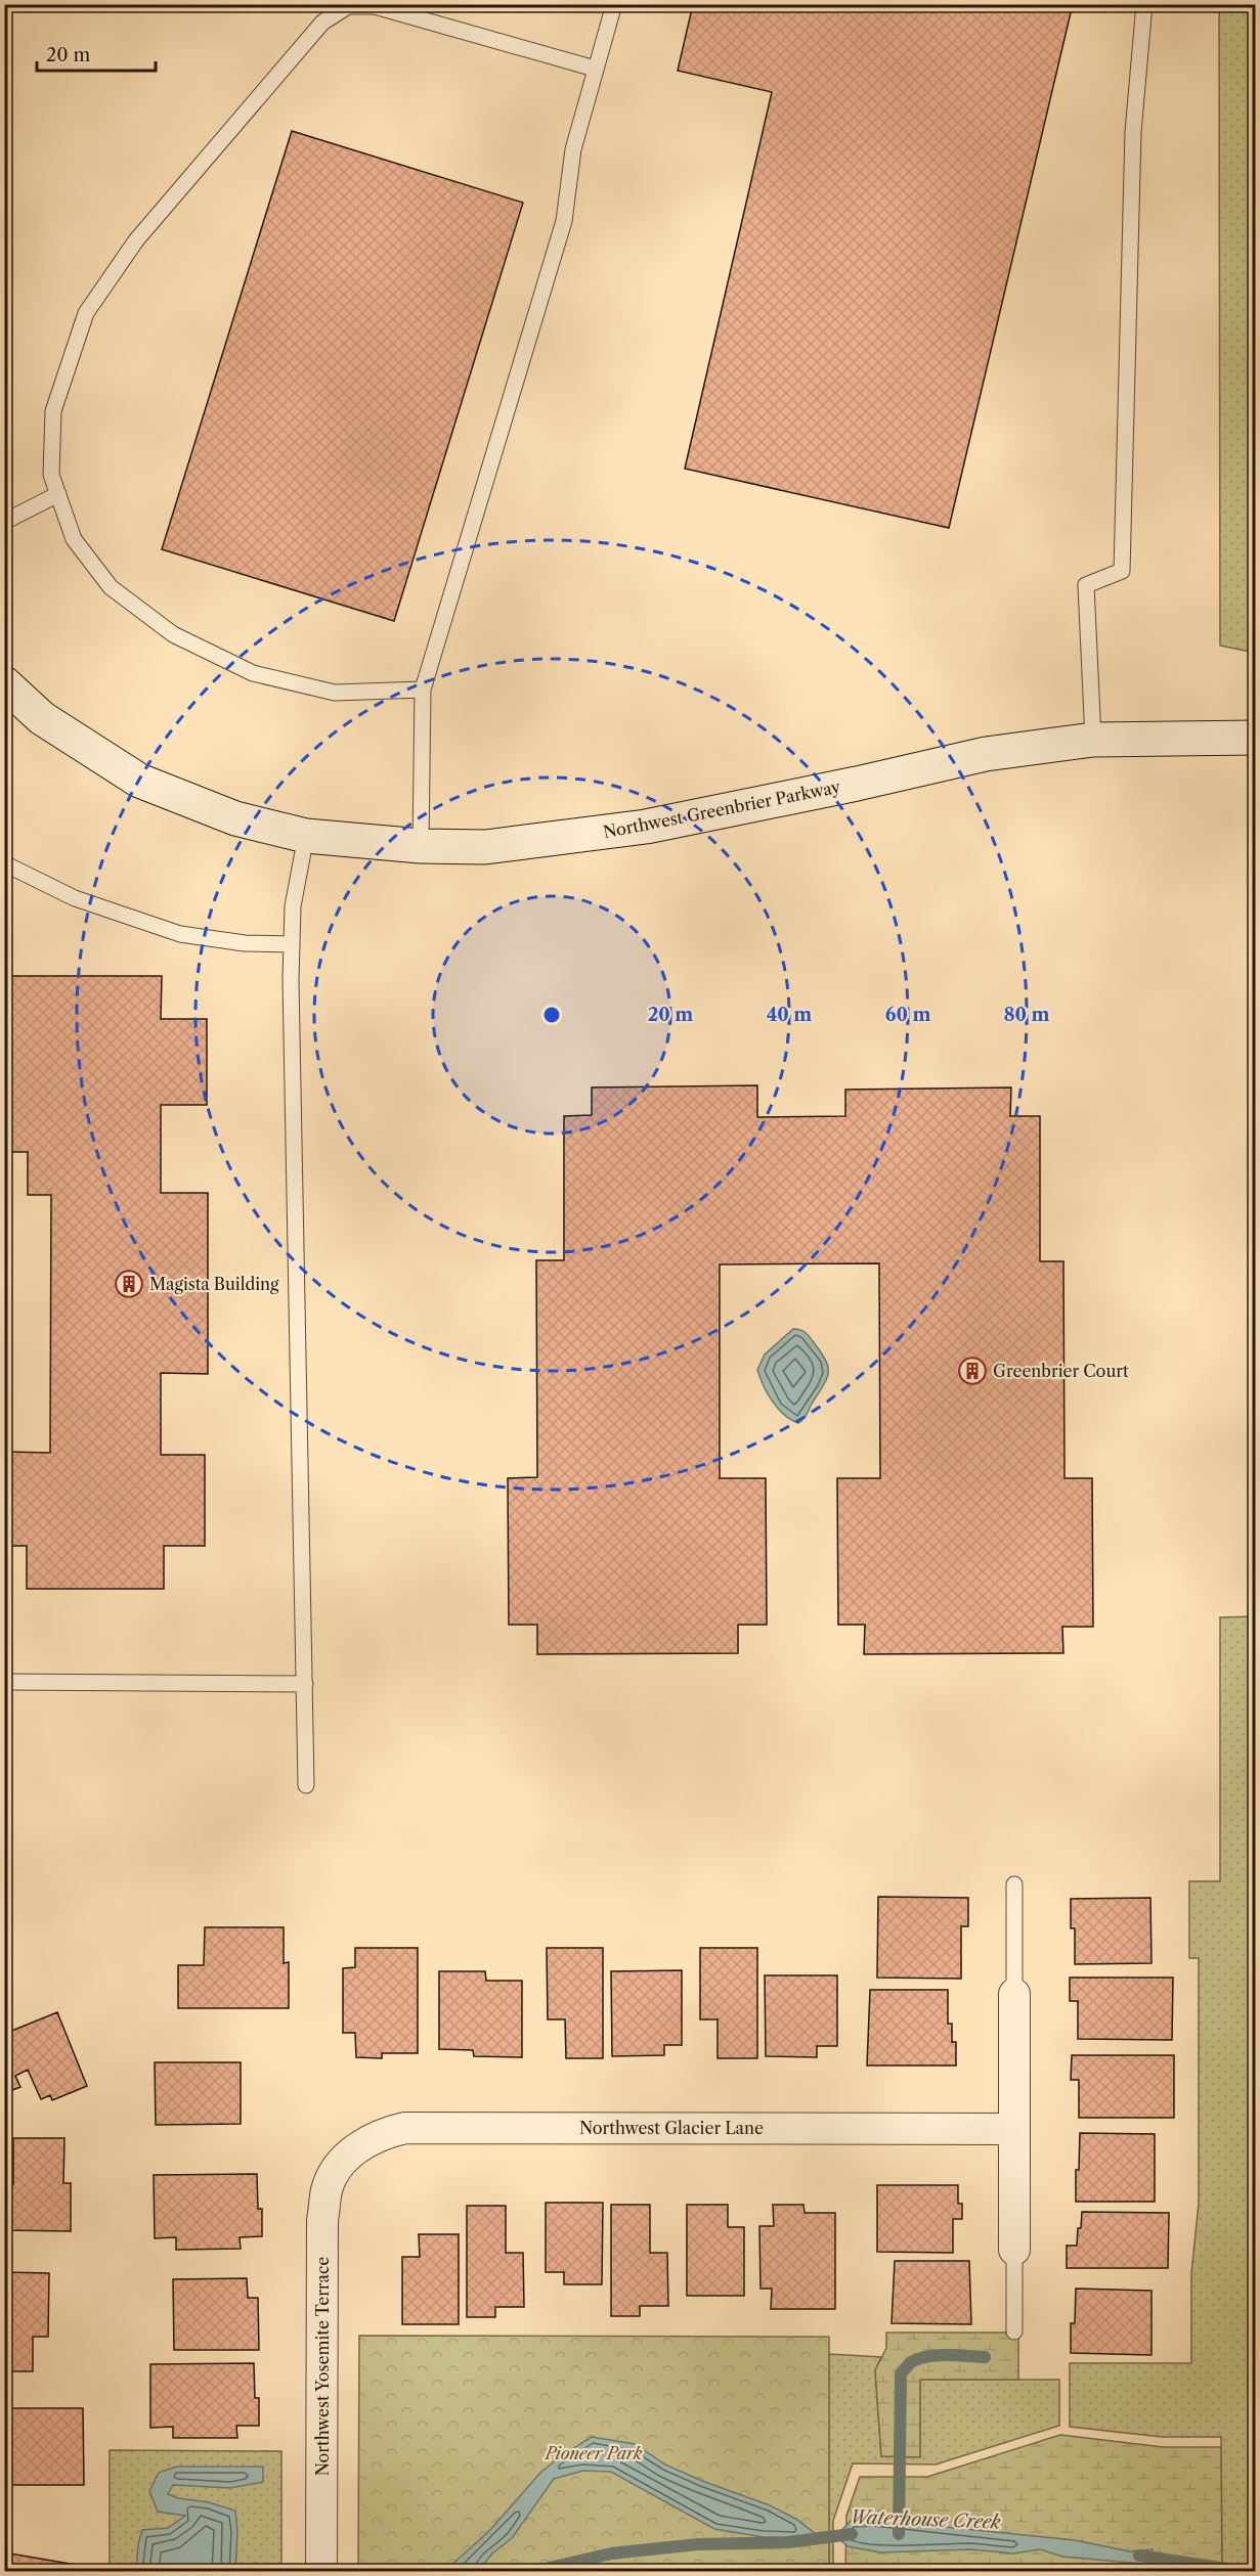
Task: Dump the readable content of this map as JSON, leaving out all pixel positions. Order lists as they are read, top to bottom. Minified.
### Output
{"streets":{"street":["Northwest Greenbrier Parkway","Northwest Glacier Lane","Northwest Yosemite Terrace"]},"crossings":[["Northwest Glacier Lane","Northwest Yosemite Terrace"]],"water":["Waterhouse Creek"],"parks":["Pioneer Park"],"places":{"building":["Magista Building","Greenbrier Court"]},"scale_bar":"20 m","rings":["20 m","40 m","60 m","80 m"]}
